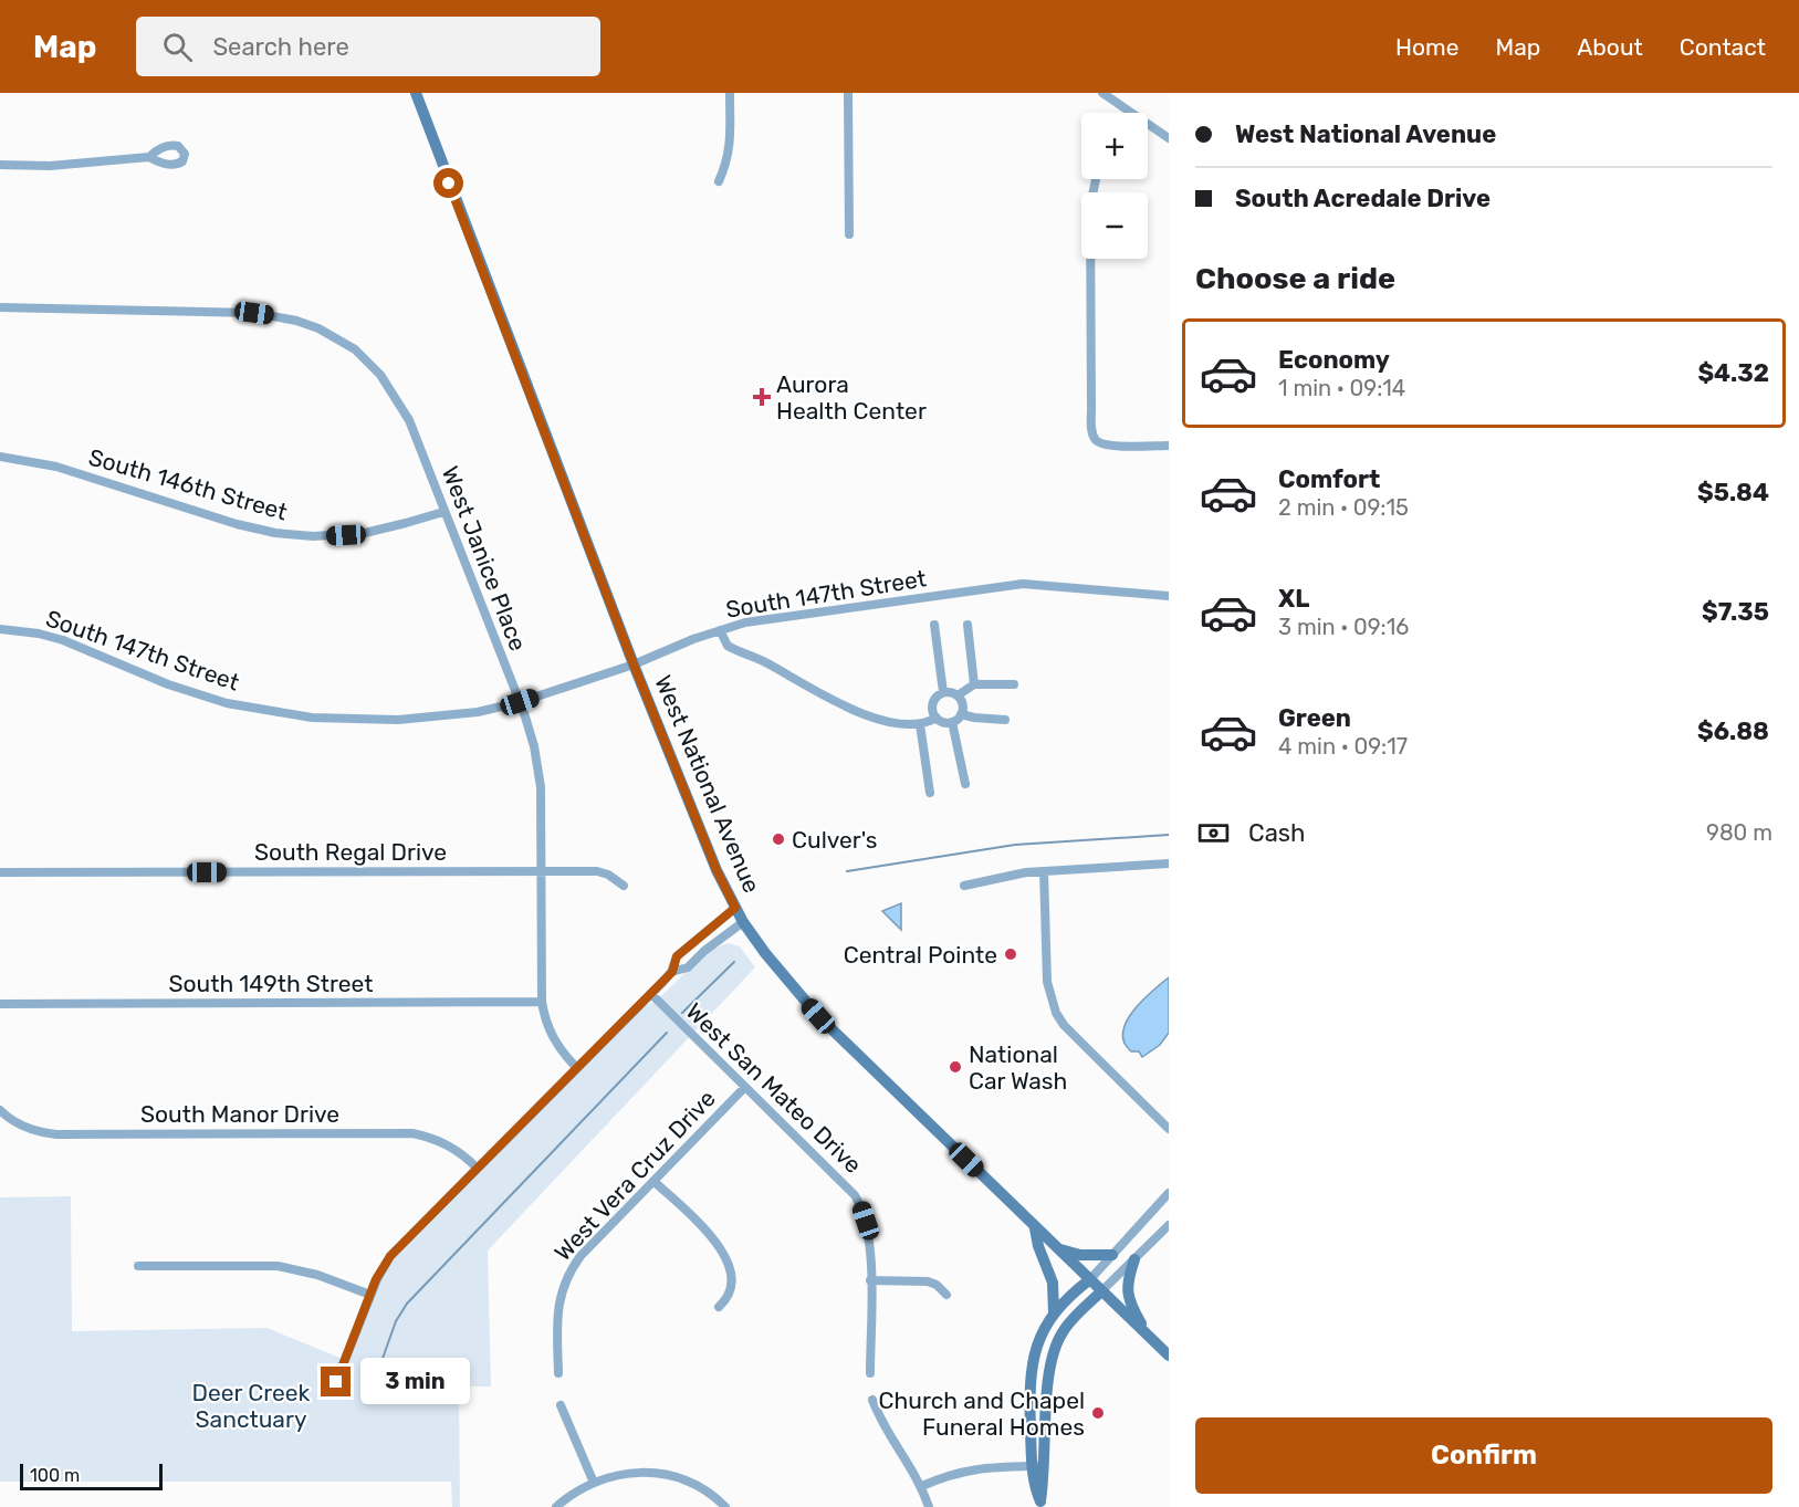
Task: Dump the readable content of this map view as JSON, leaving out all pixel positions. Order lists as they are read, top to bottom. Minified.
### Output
{"streets":{"main road":["West National Avenue"],"street":["South 146th Street","West Janice Place","South 147th Street","South Regal Drive","South 149th Street","West San Mateo Drive","South Manor Drive","West Vera Cruz Drive"]},"crossings":[["South 146th Street","West Janice Place"],["West Janice Place","South 147th Street"],["West Janice Place","South Regal Drive"],["West Janice Place","South 149th Street"],["South 147th Street","West National Avenue"],["West San Mateo Drive","West Vera Cruz Drive"]],"parks":["Deer Creek Sanctuary"],"places":{"health":["Aurora Health Center"],"other":["Culver's","Central Pointe","National Car Wash","Church and Chapel Funeral Homes"]},"scale_bar":"100 m","page":{"header":"Map","search":"Search here","nav":["Home","Map","About","Contact"],"banner":["West National Avenue","South Acredale Drive"],"map_buttons":["+","−"],"heading":"Choose a ride","list":[{"name":"Economy","note":"1 min · 09:14","value":"$4.32"},{"name":"Comfort","note":"2 min · 09:15","value":"$5.84"},{"name":"XL","note":"3 min · 09:16","value":"$7.35"},{"name":"Green","note":"4 min · 09:17","value":"$6.88"}],"pay":["Cash","980 m"],"bubble":"3 min","buttons":"Confirm","scale":"100 m"}}
